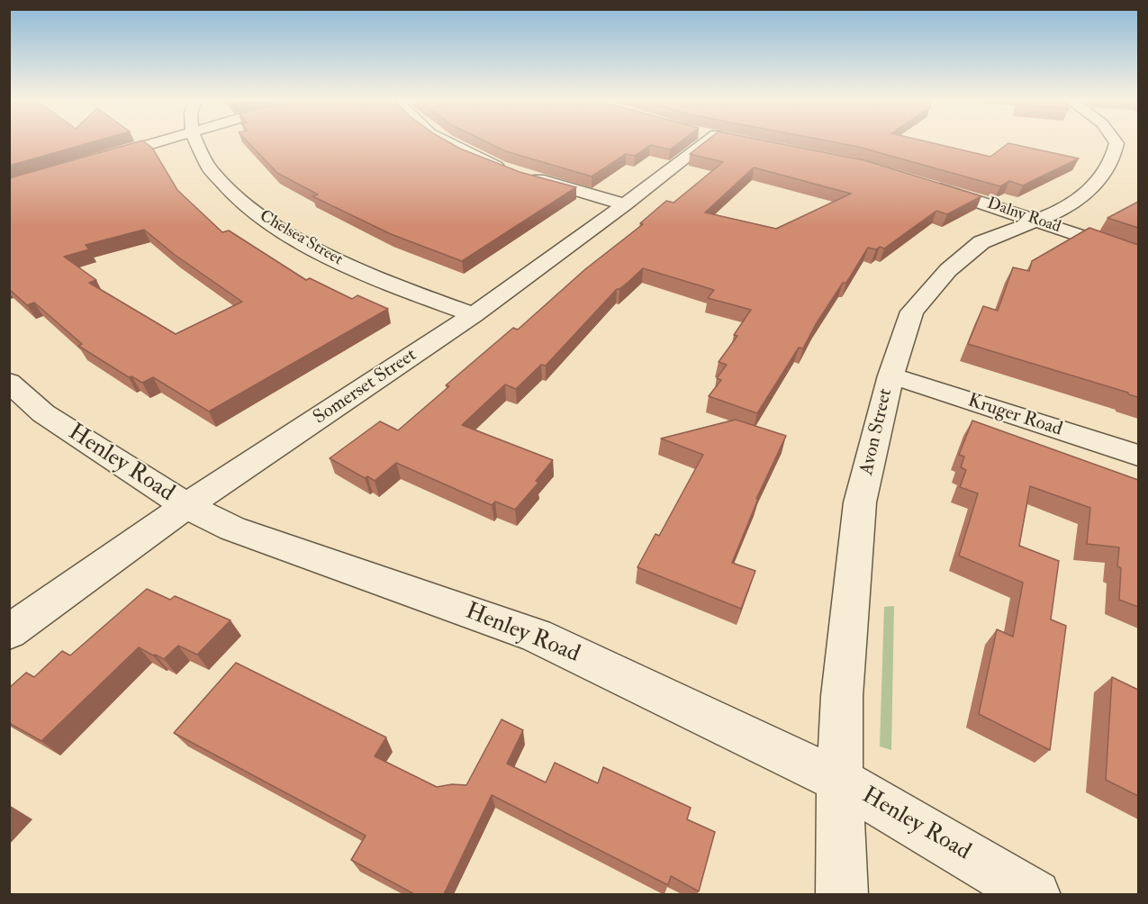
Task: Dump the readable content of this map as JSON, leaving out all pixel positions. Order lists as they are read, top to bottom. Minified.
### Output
{"streets":{"street":["Dalny Road","Chelsea Street","Somerset Street","Kruger Road","Avon Street","Henley Road"]},"crossings":[["Dalny Road","Avon Street"],["Chelsea Street","Somerset Street"],["Somerset Street","Henley Road"],["Kruger Road","Avon Street"],["Avon Street","Henley Road"]]}
